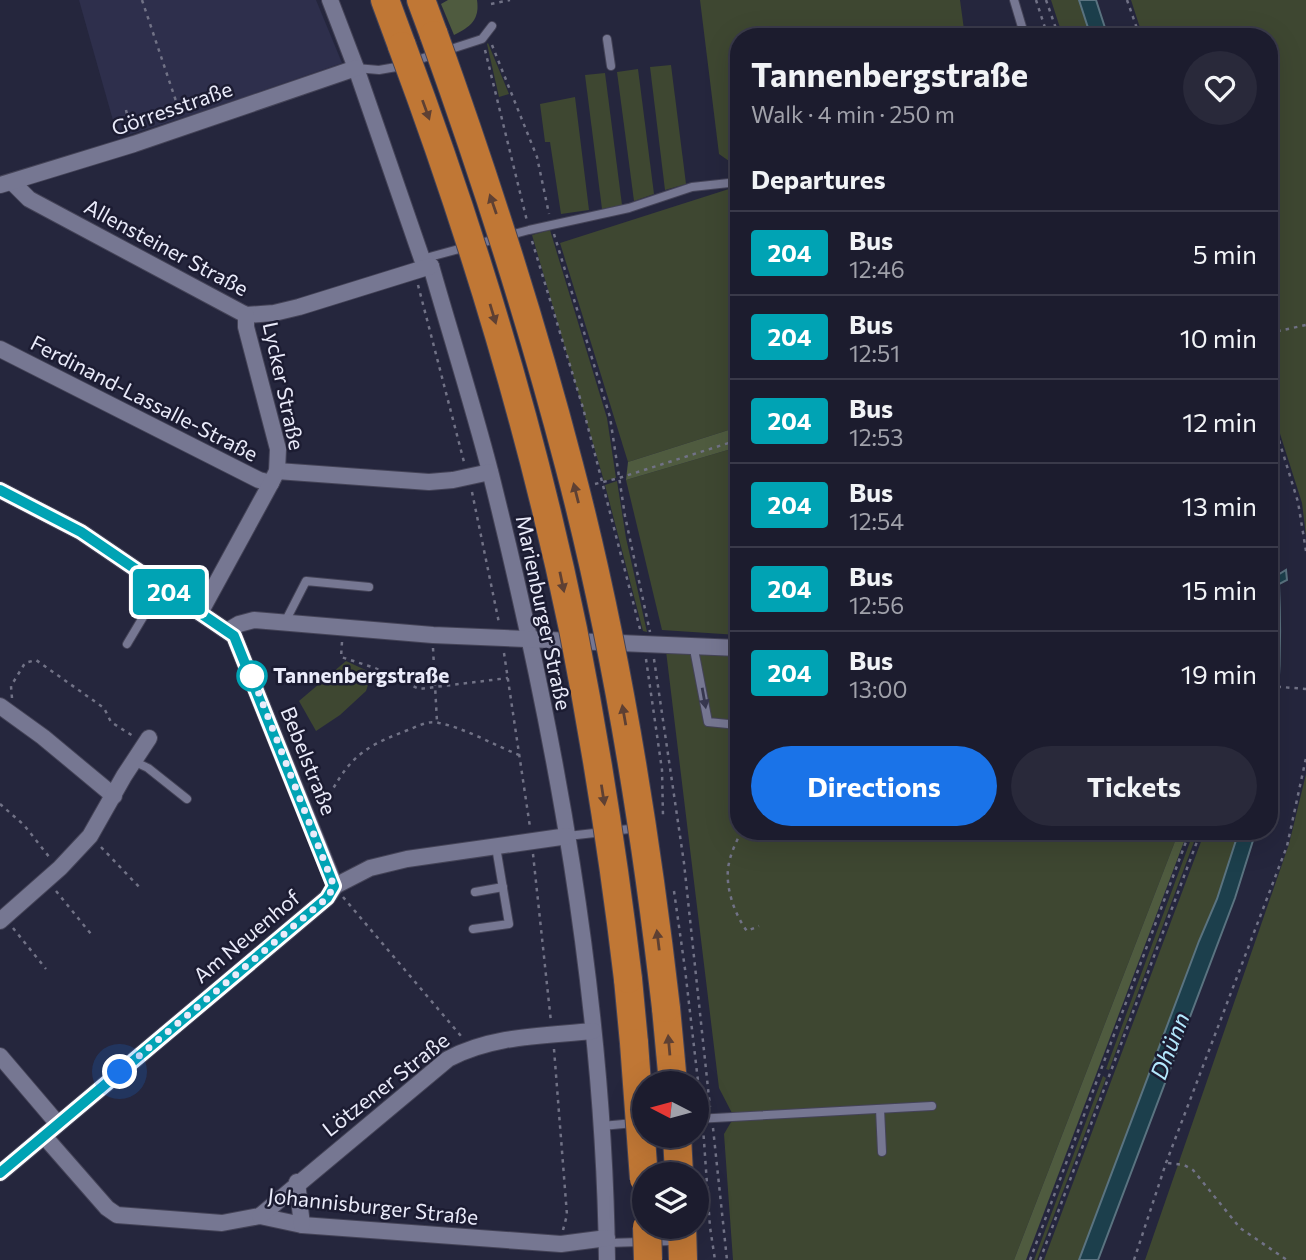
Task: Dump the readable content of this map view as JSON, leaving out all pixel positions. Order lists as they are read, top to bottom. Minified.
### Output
{"streets":{"street":["Görresstraße","Allensteiner Straße","Lycker Straße","Ferdinand-Lassalle-Straße","Marienburger Straße","Bebelstraße","Am Neuenhof","Lötzener Straße","Johannisburger Straße"]},"crossings":[["Görresstraße","Allensteiner Straße"],["Görresstraße","Marienburger Straße"],["Allensteiner Straße","Lycker Straße"],["Allensteiner Straße","Marienburger Straße"],["Lycker Straße","Ferdinand-Lassalle-Straße"],["Ferdinand-Lassalle-Straße","Marienburger Straße"],["Marienburger Straße","Am Neuenhof"],["Marienburger Straße","Lötzener Straße"],["Marienburger Straße","Johannisburger Straße"],["Bebelstraße","Am Neuenhof"],["Am Neuenhof","Johannisburger Straße"],["Lötzener Straße","Johannisburger Straße"]],"water":["Dhünn"],"places":["Tannenbergstraße"],"lines":["bus line 204"],"north":"left","page":{"on_map":"204","heading":[["Tannenbergstraße","Walk · 4 min · 250 m"],"Departures"],"list":[{"mark":"204","name":"Bus","note":"12:46","value":"5 min"},{"mark":"204","name":"Bus","note":"12:51","value":"10 min"},{"mark":"204","name":"Bus","note":"12:53","value":"12 min"},{"mark":"204","name":"Bus","note":"12:54","value":"13 min"},{"mark":"204","name":"Bus","note":"12:56","value":"15 min"},{"mark":"204","name":"Bus","note":"13:00","value":"19 min"}],"buttons":["Directions","Tickets"]}}
